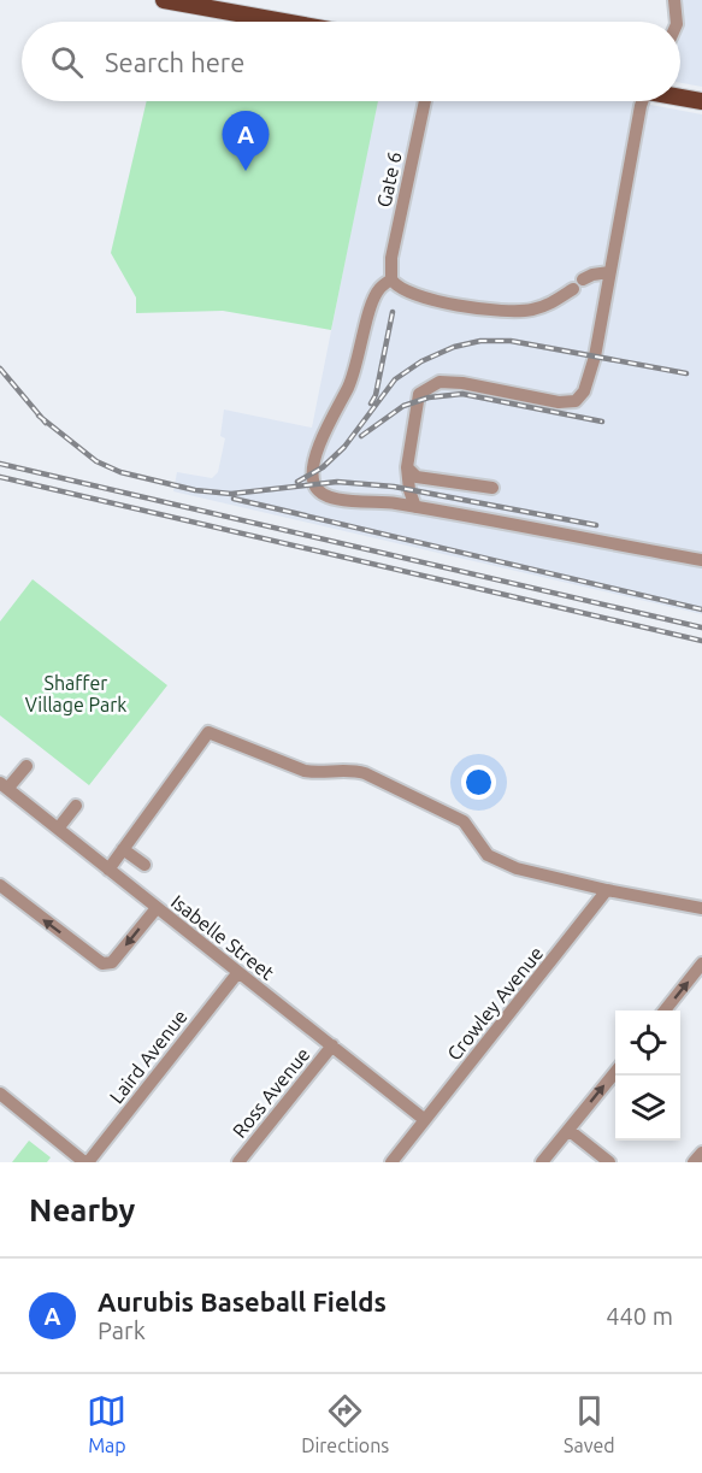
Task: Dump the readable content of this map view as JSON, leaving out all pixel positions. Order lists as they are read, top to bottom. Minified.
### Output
{"streets":{"street":["Gate 6","Isabelle Street","Crowley Avenue","Laird Avenue","Ross Avenue"]},"crossings":[["Isabelle Street","Crowley Avenue"],["Isabelle Street","Laird Avenue"],["Isabelle Street","Ross Avenue"]],"parks":["Shaffer Village Park"],"page":{"search":"Search here","pins":"A","heading":"Nearby","list":[{"mark":"A","name":"Aurubis Baseball Fields","note":"Park","value":"440 m"}],"nav":["Map","Directions","Saved"]}}
